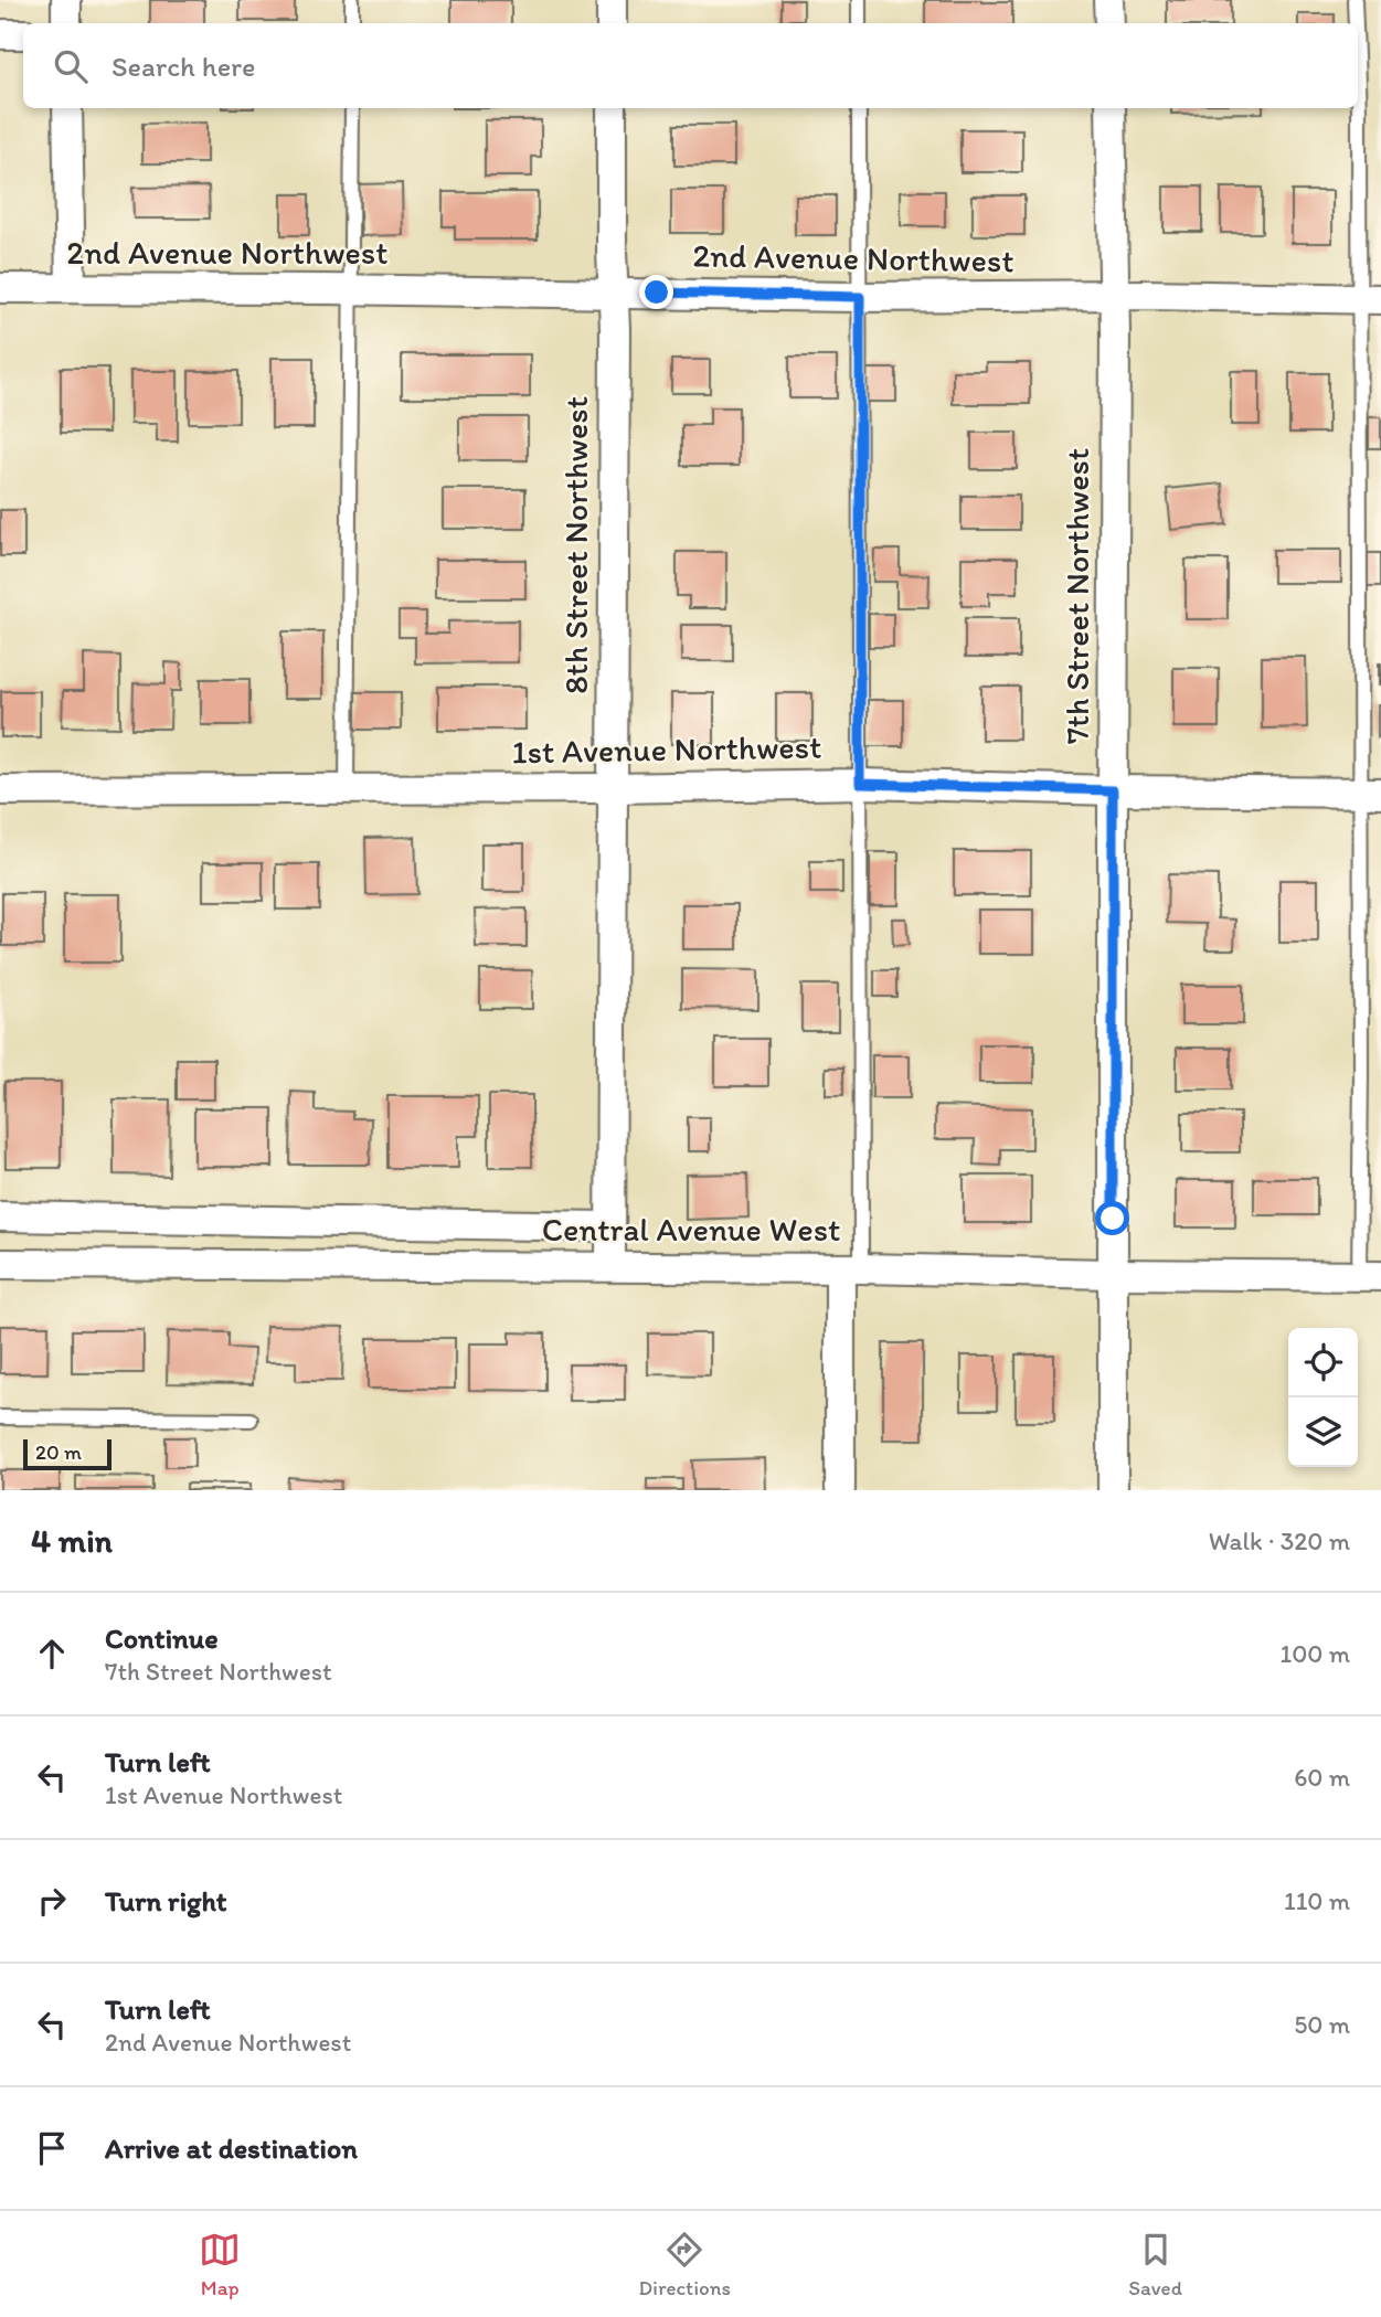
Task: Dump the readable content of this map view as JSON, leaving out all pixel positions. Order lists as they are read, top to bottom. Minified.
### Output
{"streets":{"street":["2nd Avenue Northwest","8th Street Northwest","7th Street Northwest","1st Avenue Northwest","Central Avenue West"]},"crossings":[["2nd Avenue Northwest","8th Street Northwest"],["2nd Avenue Northwest","7th Street Northwest"],["8th Street Northwest","1st Avenue Northwest"],["8th Street Northwest","Central Avenue West"],["7th Street Northwest","1st Avenue Northwest"],["7th Street Northwest","Central Avenue West"]],"scale_bar":"20 m","page":{"search":"Search here","scale":"20 m","heading":["4 min","Walk · 320 m"],"list":[["Continue","7th Street Northwest","100 m"],["Turn left","1st Avenue Northwest","60 m"],["Turn right","110 m"],["Turn left","2nd Avenue Northwest","50 m"],"Arrive at destination"],"nav":["Map","Directions","Saved"]}}
